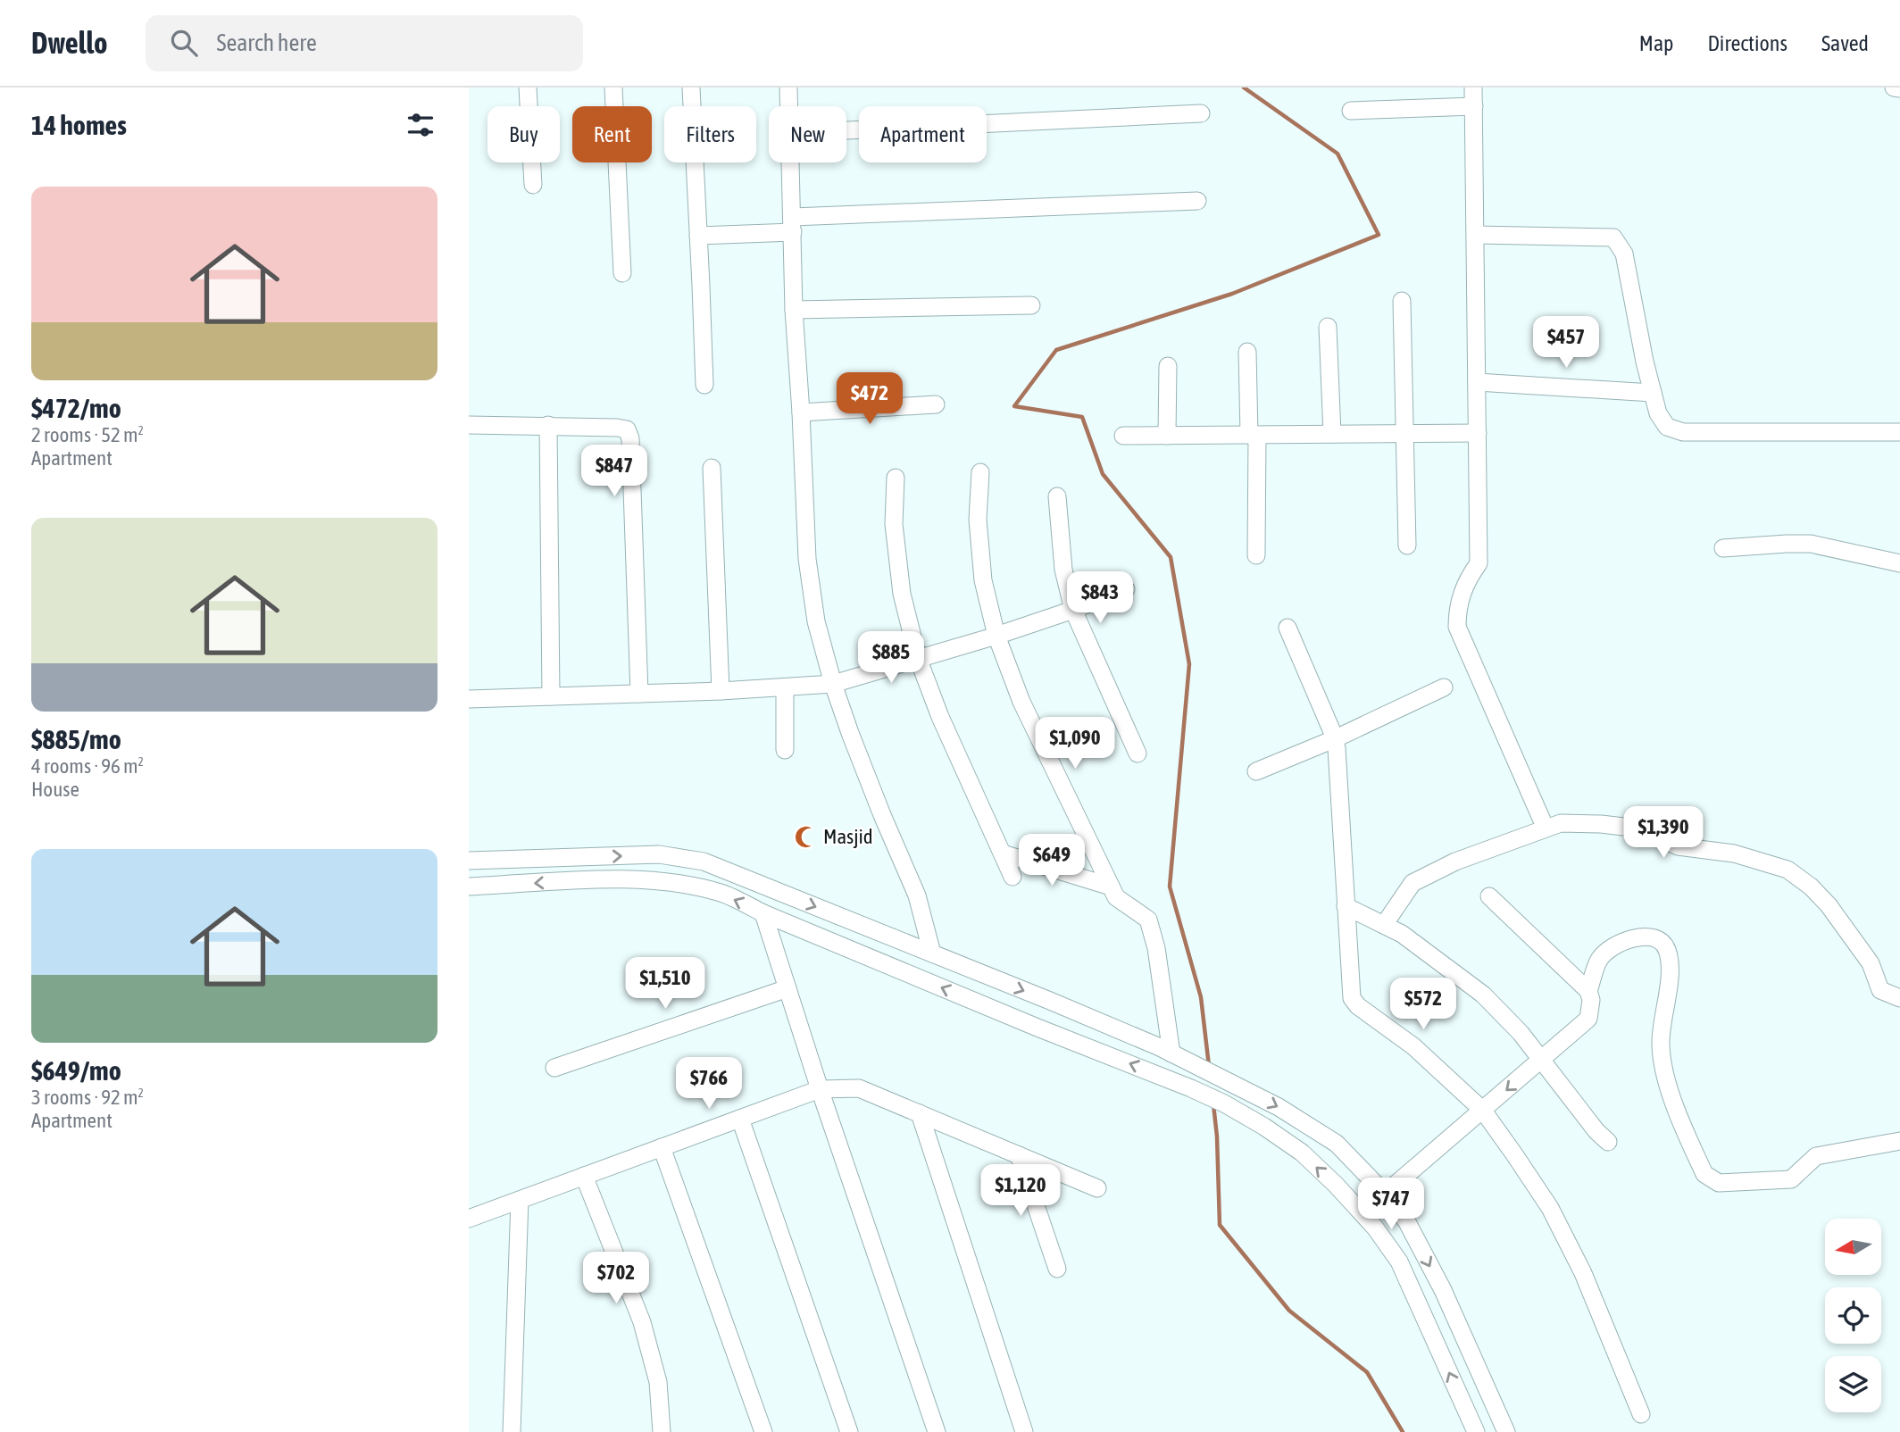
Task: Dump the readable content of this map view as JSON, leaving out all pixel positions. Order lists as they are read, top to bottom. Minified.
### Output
{"places":{"mosque":["Masjid"]},"north":"left","page":{"header":"Dwello","search":"Search here","nav":["Map","Directions","Saved"],"heading":"14 homes","chip":["Buy","Rent","Filters","New","Apartment"],"list":[{"name":"$472/mo","note":"2 rooms · 52 m² · Apartment"},{"name":"$885/mo","note":"4 rooms · 96 m² · House"},{"name":"$649/mo","note":"3 rooms · 92 m² · Apartment"}],"price":["$457","$472","$847","$843","$885","$1,090","$1,390","$649","$1,510","$572","$766","$1,120","$747","$702"]}}
